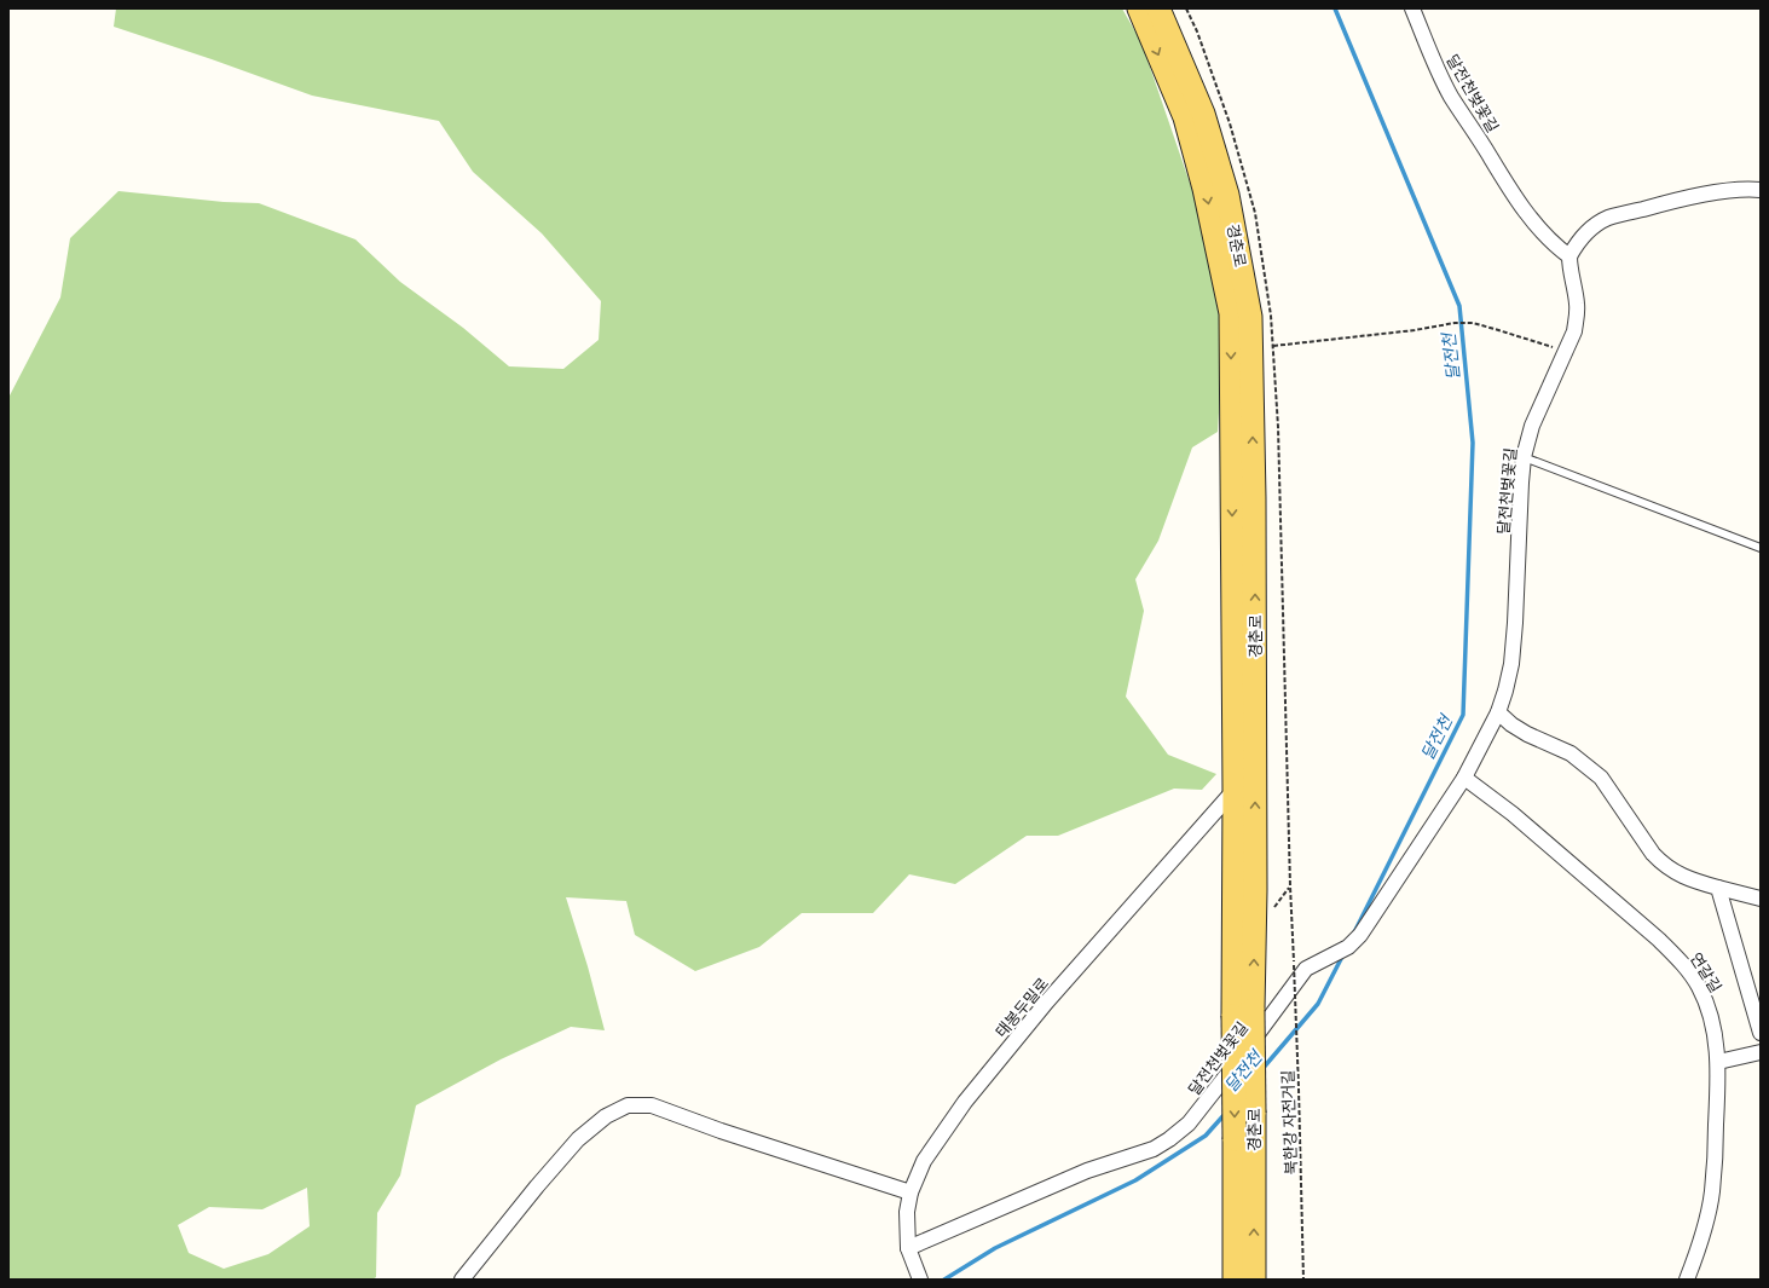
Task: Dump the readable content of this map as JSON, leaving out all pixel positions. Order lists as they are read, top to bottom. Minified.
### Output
{"streets":{"main road":["경춘로"],"street":["달전천벚꽃길","연갈길","태봉두밀로"],"path":["북한강 자전거길"]},"crossings":[["달전천벚꽃길","연갈길"],["달전천벚꽃길","태봉두밀로"],["달전천벚꽃길","북한강 자전거길"],["경춘로","태봉두밀로"]],"water":["달전천"]}
